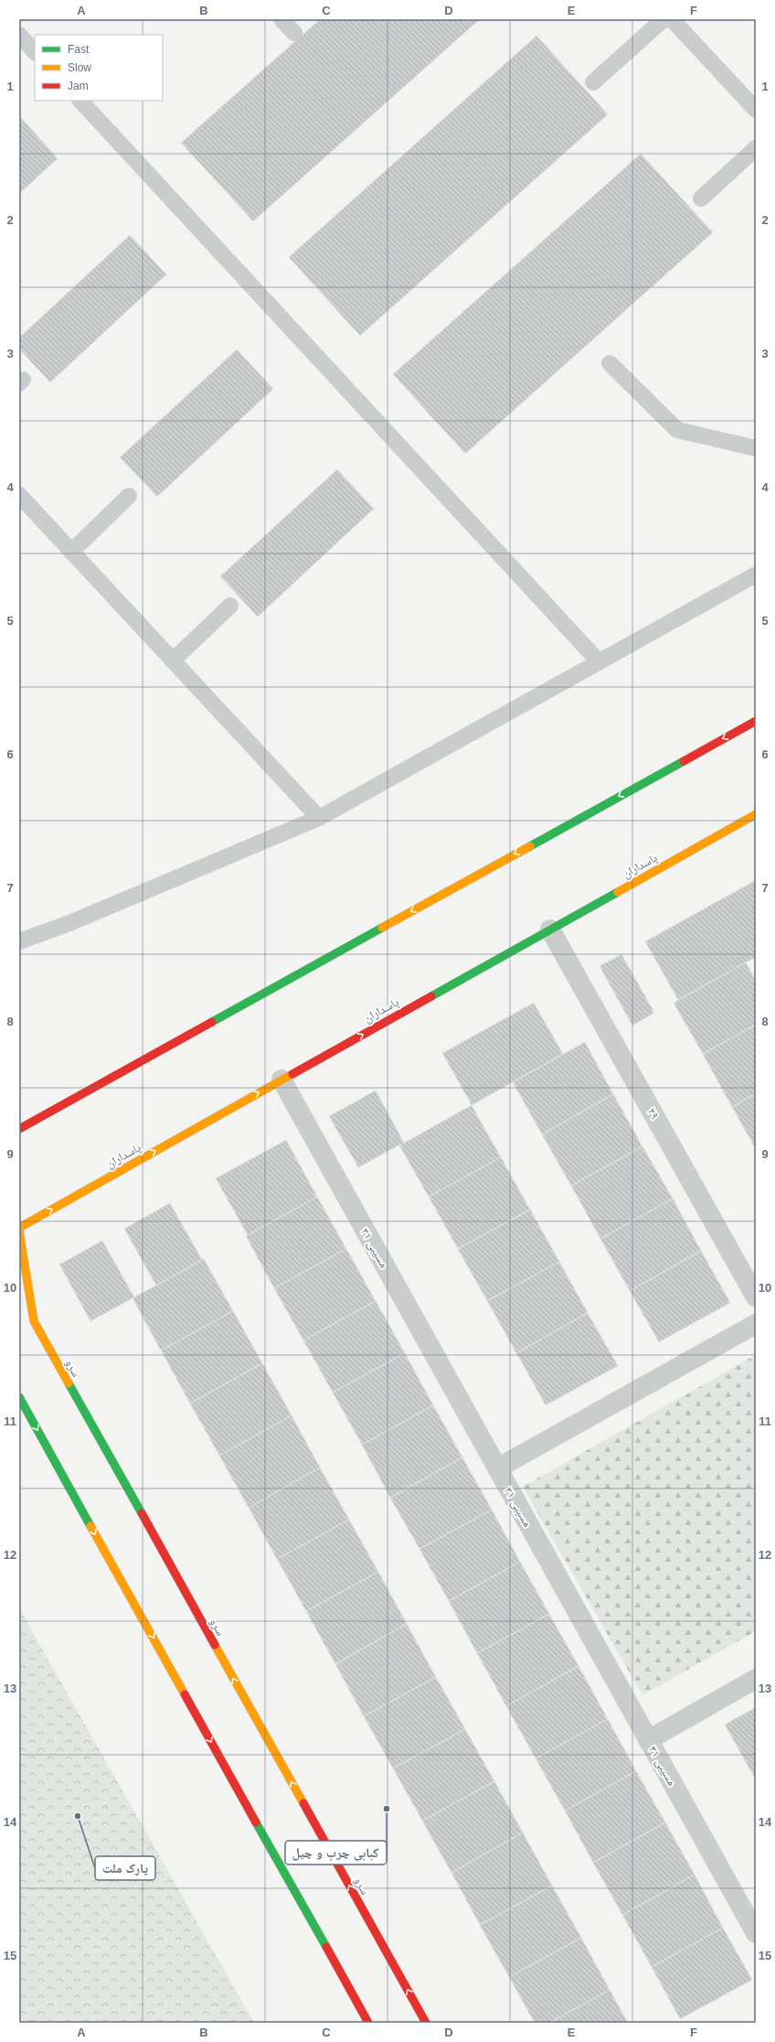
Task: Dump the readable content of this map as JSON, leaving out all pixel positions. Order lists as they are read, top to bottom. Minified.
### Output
{"streets":{"main road":["پاسداران","سرو"],"street":["۲۹","۳۱ مسیبی"]},"crossings":[["پاسداران","۲۹"],["پاسداران","۳۱ مسیبی"]],"one_way":["پاسداران"],"places":["کبابی چرب و چیل","پارک ملت"],"legend":["Fast","Slow","Jam"],"grid":{"columns":["A","B","C","D","E","F"],"rows":["1","2","3","4","5","6","7","8","9","10","11","12","13","14","15"]}}
